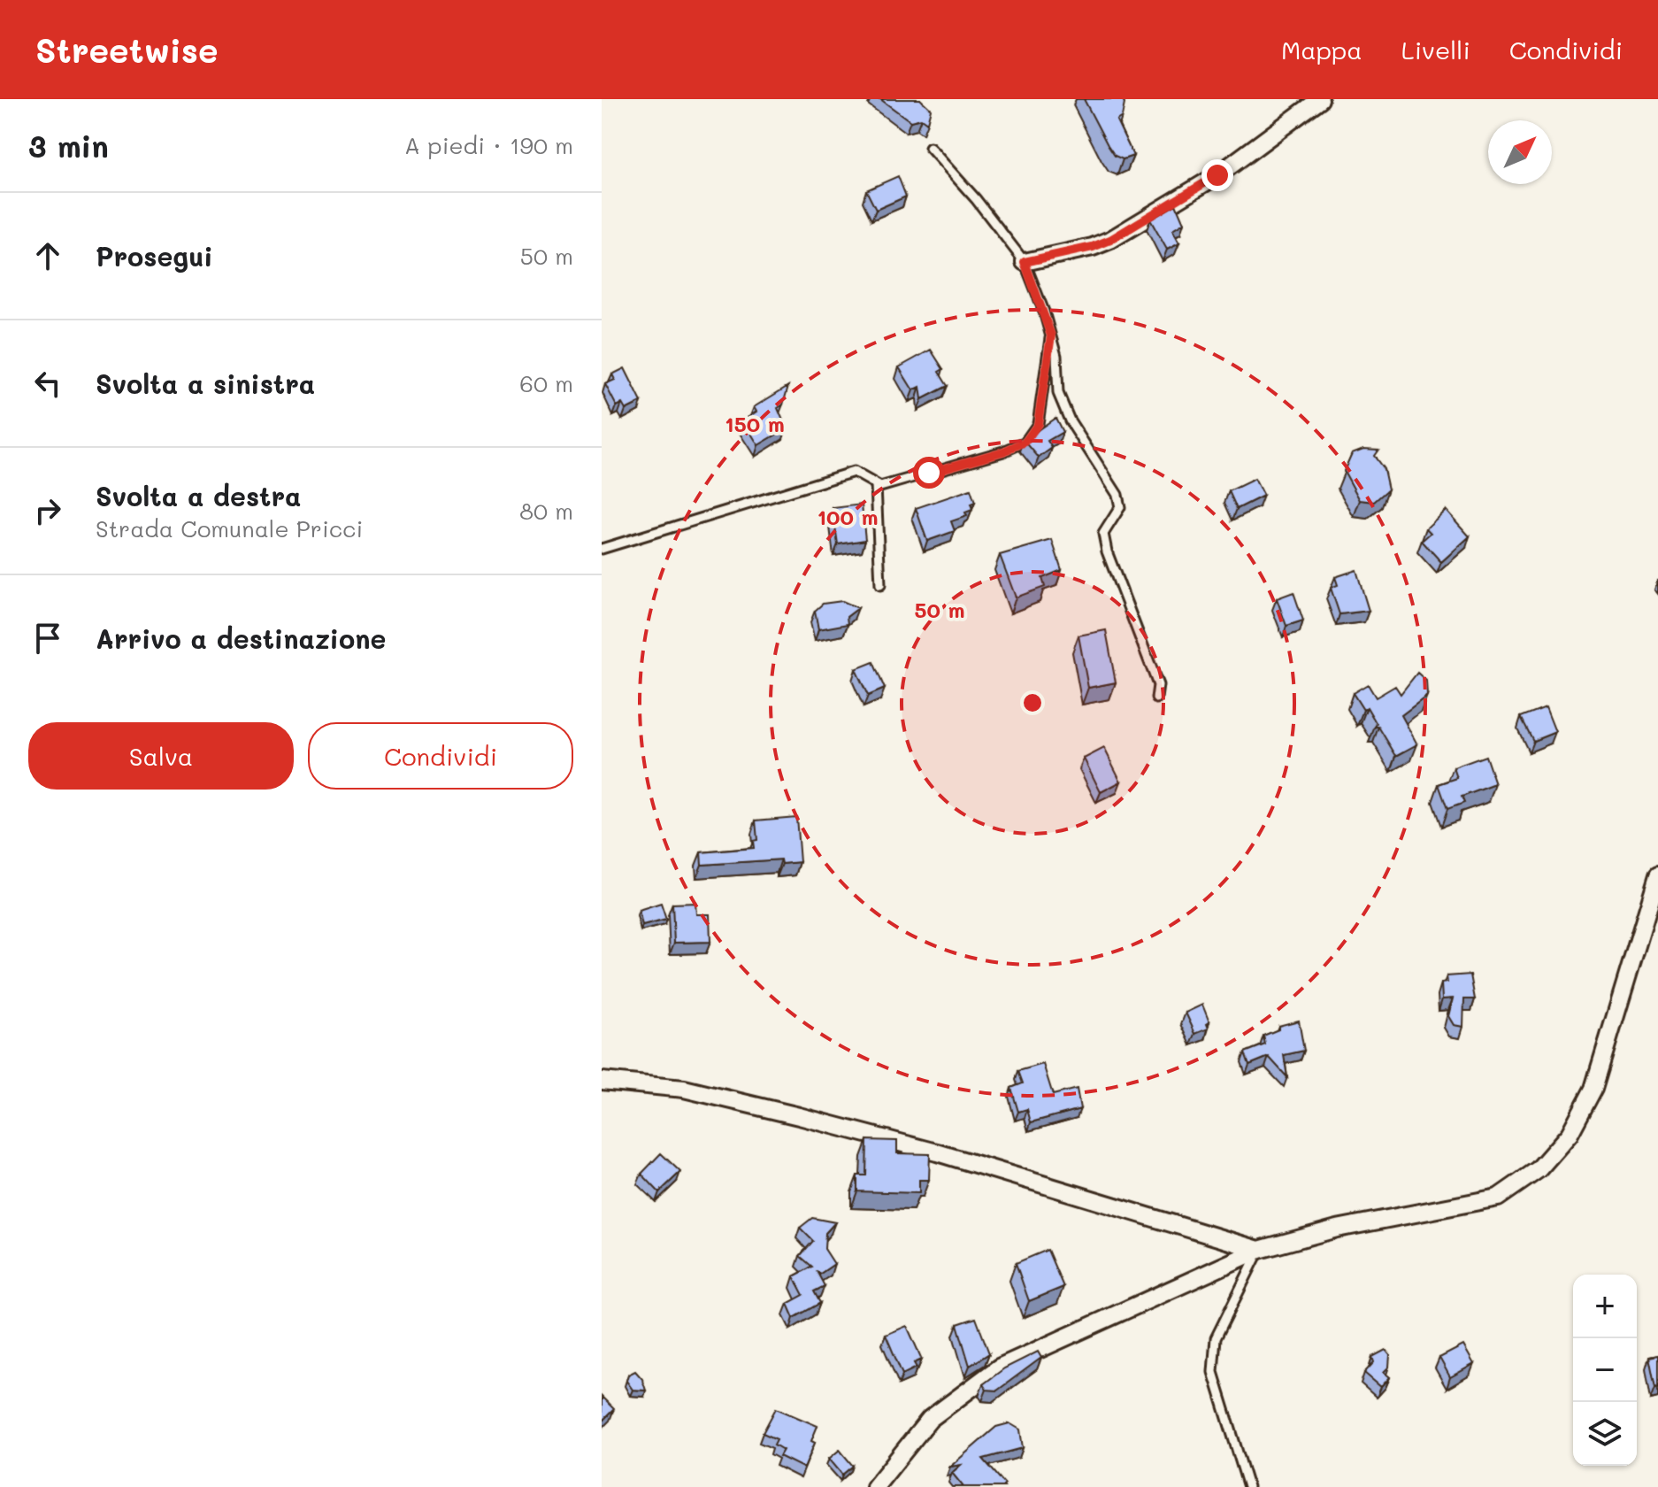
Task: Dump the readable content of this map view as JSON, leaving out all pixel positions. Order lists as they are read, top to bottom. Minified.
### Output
{"north":"top right","page":{"header":"Streetwise","nav":["Mappa","Livelli","Condividi"],"heading":["3 min","A piedi · 190 m"],"list":[["Prosegui","50 m"],["Svolta a sinistra","60 m"],["Svolta a destra","Strada Comunale Pricci","80 m"],"Arrivo a destinazione"],"buttons":["Salva","Condividi"],"map_buttons":["+","−"]},"rings":["150 m","100 m","50 m"]}
